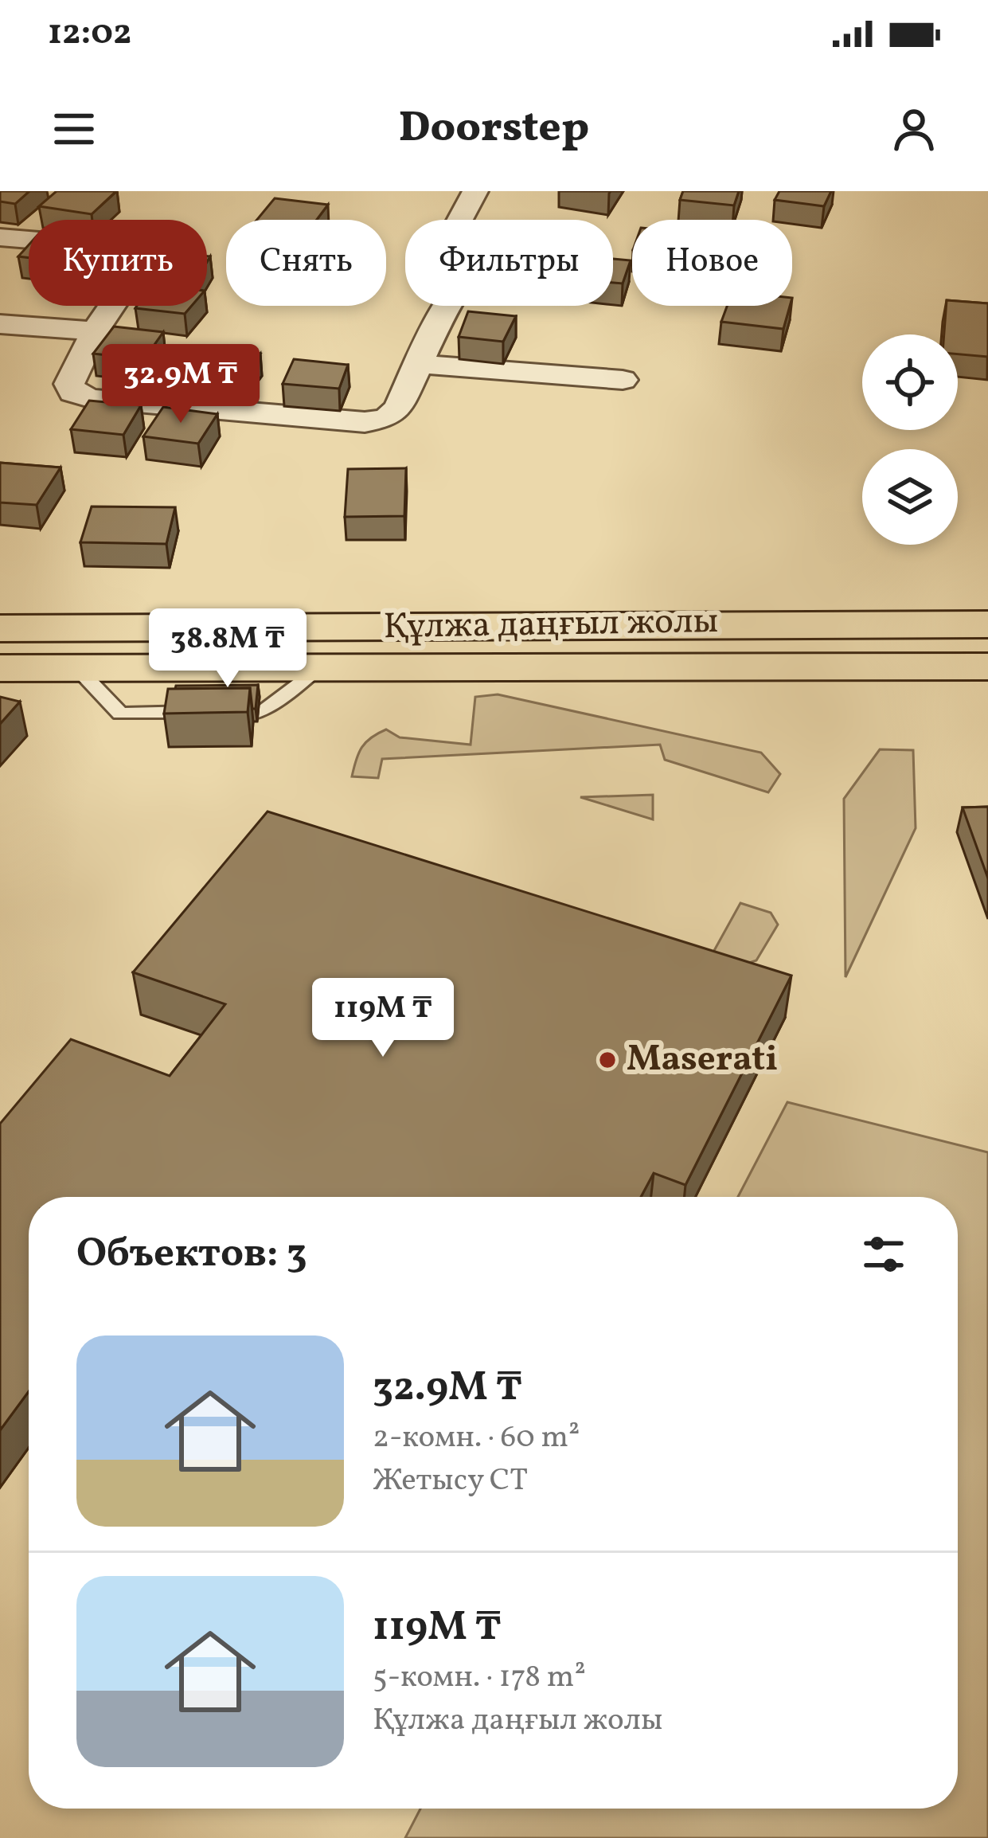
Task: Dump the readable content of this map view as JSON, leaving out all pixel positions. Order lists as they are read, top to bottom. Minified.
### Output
{"streets":{"main road":["Құлжа даңғыл жолы"]},"places":["Maserati"],"page":{"status":"12:02","header":"Doorstep","chip":["Купить","Снять","Фильтры","Новое"],"price":["32.9M ₸","38.8M ₸","119M ₸"],"heading":"Объектов: 3","list":[{"name":"32.9M ₸","note":"2-комн. · 60 m² · Жетысу СТ"},{"name":"119M ₸","note":"5-комн. · 178 m² · Құлжа даңғыл жолы"}]}}
